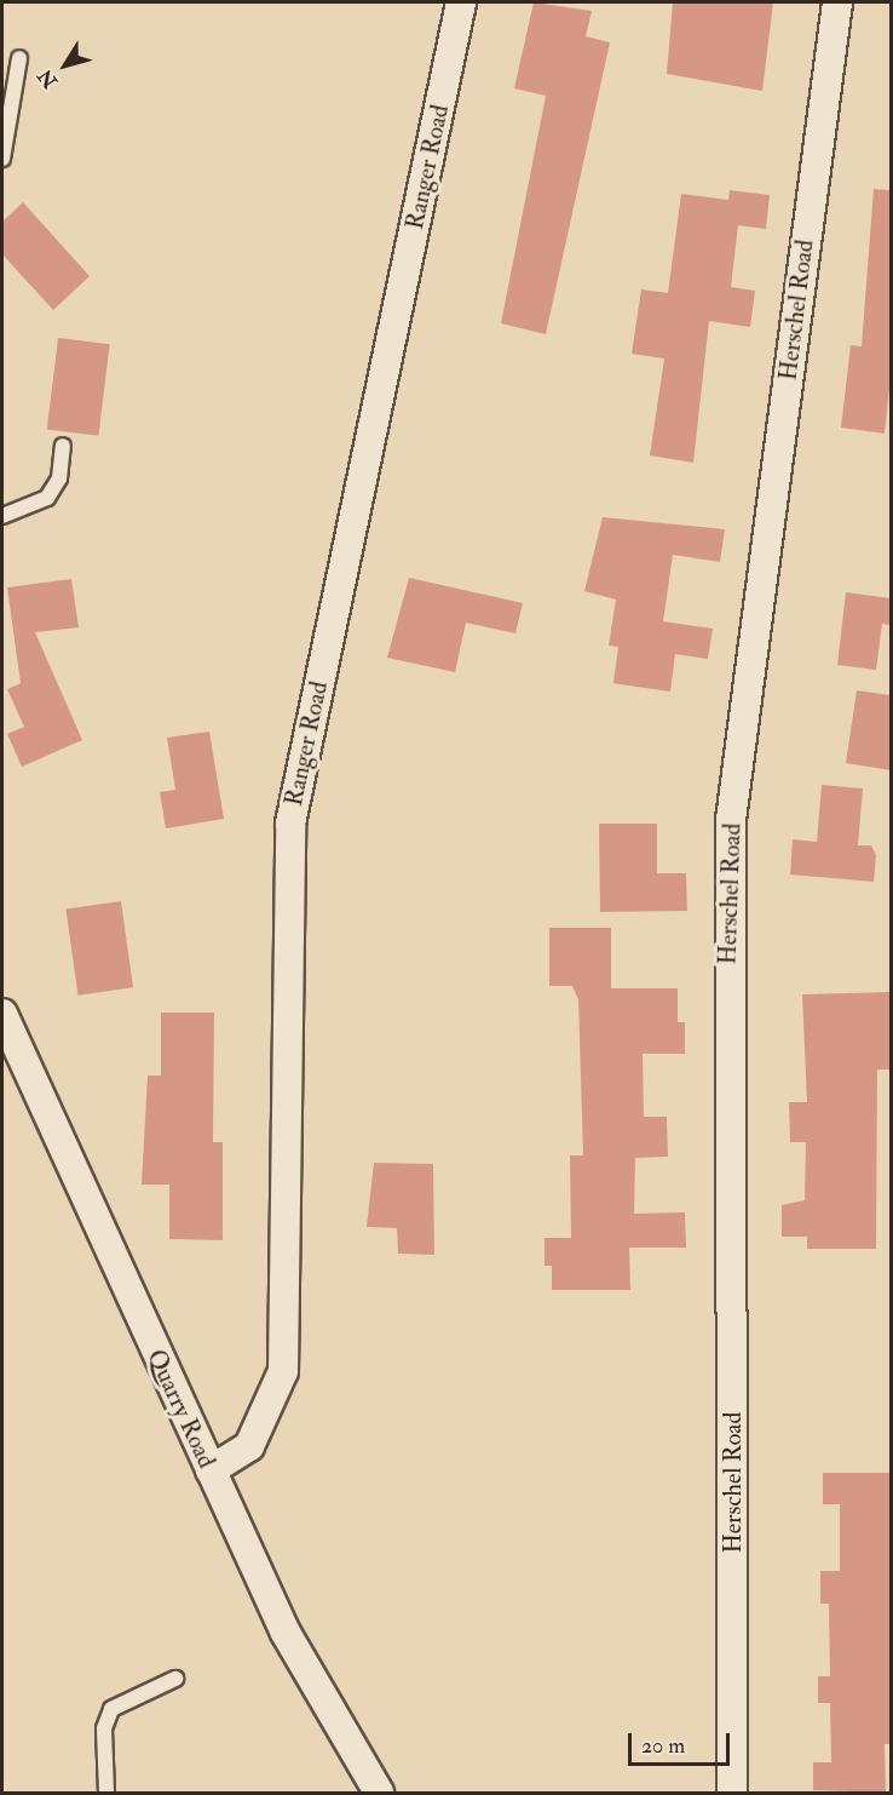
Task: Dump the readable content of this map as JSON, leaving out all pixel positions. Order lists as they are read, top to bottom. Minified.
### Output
{"streets":{"street":["Ranger Road","Herschel Road","Quarry Road"]},"crossings":[["Ranger Road","Quarry Road"]],"scale_bar":"20 m","north":"bottom left"}
